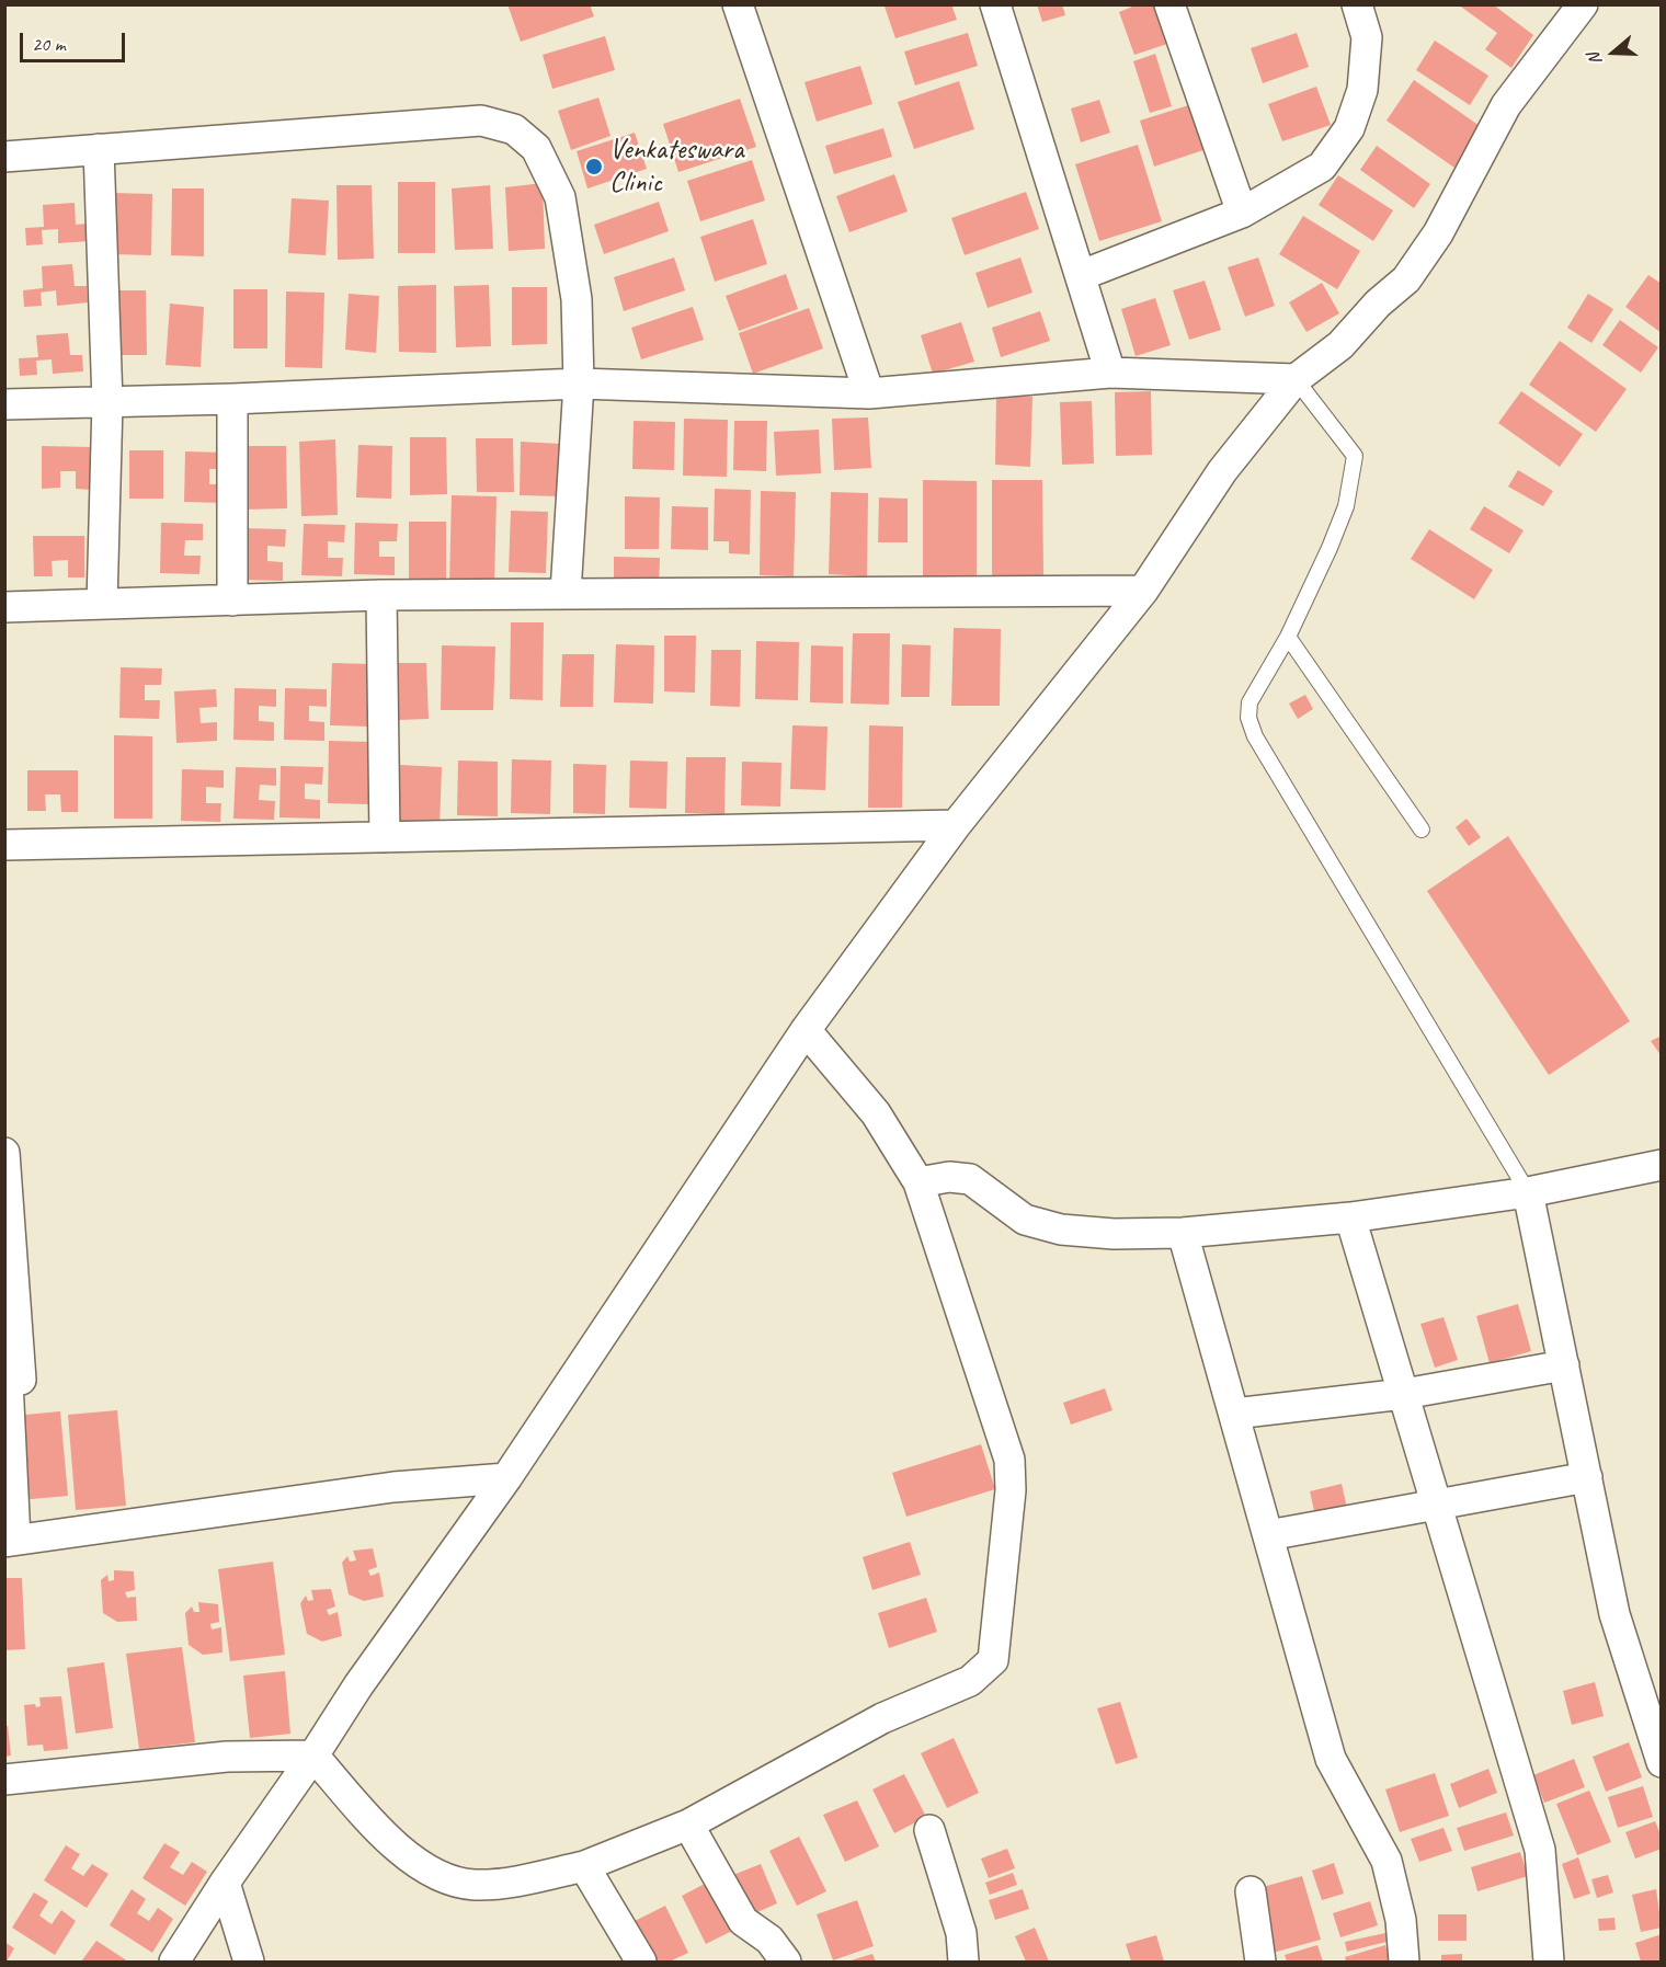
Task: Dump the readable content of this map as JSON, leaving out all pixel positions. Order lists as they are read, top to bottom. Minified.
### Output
{"places":["Venkateswara Clinic"],"scale_bar":"20 m","north":"left"}
